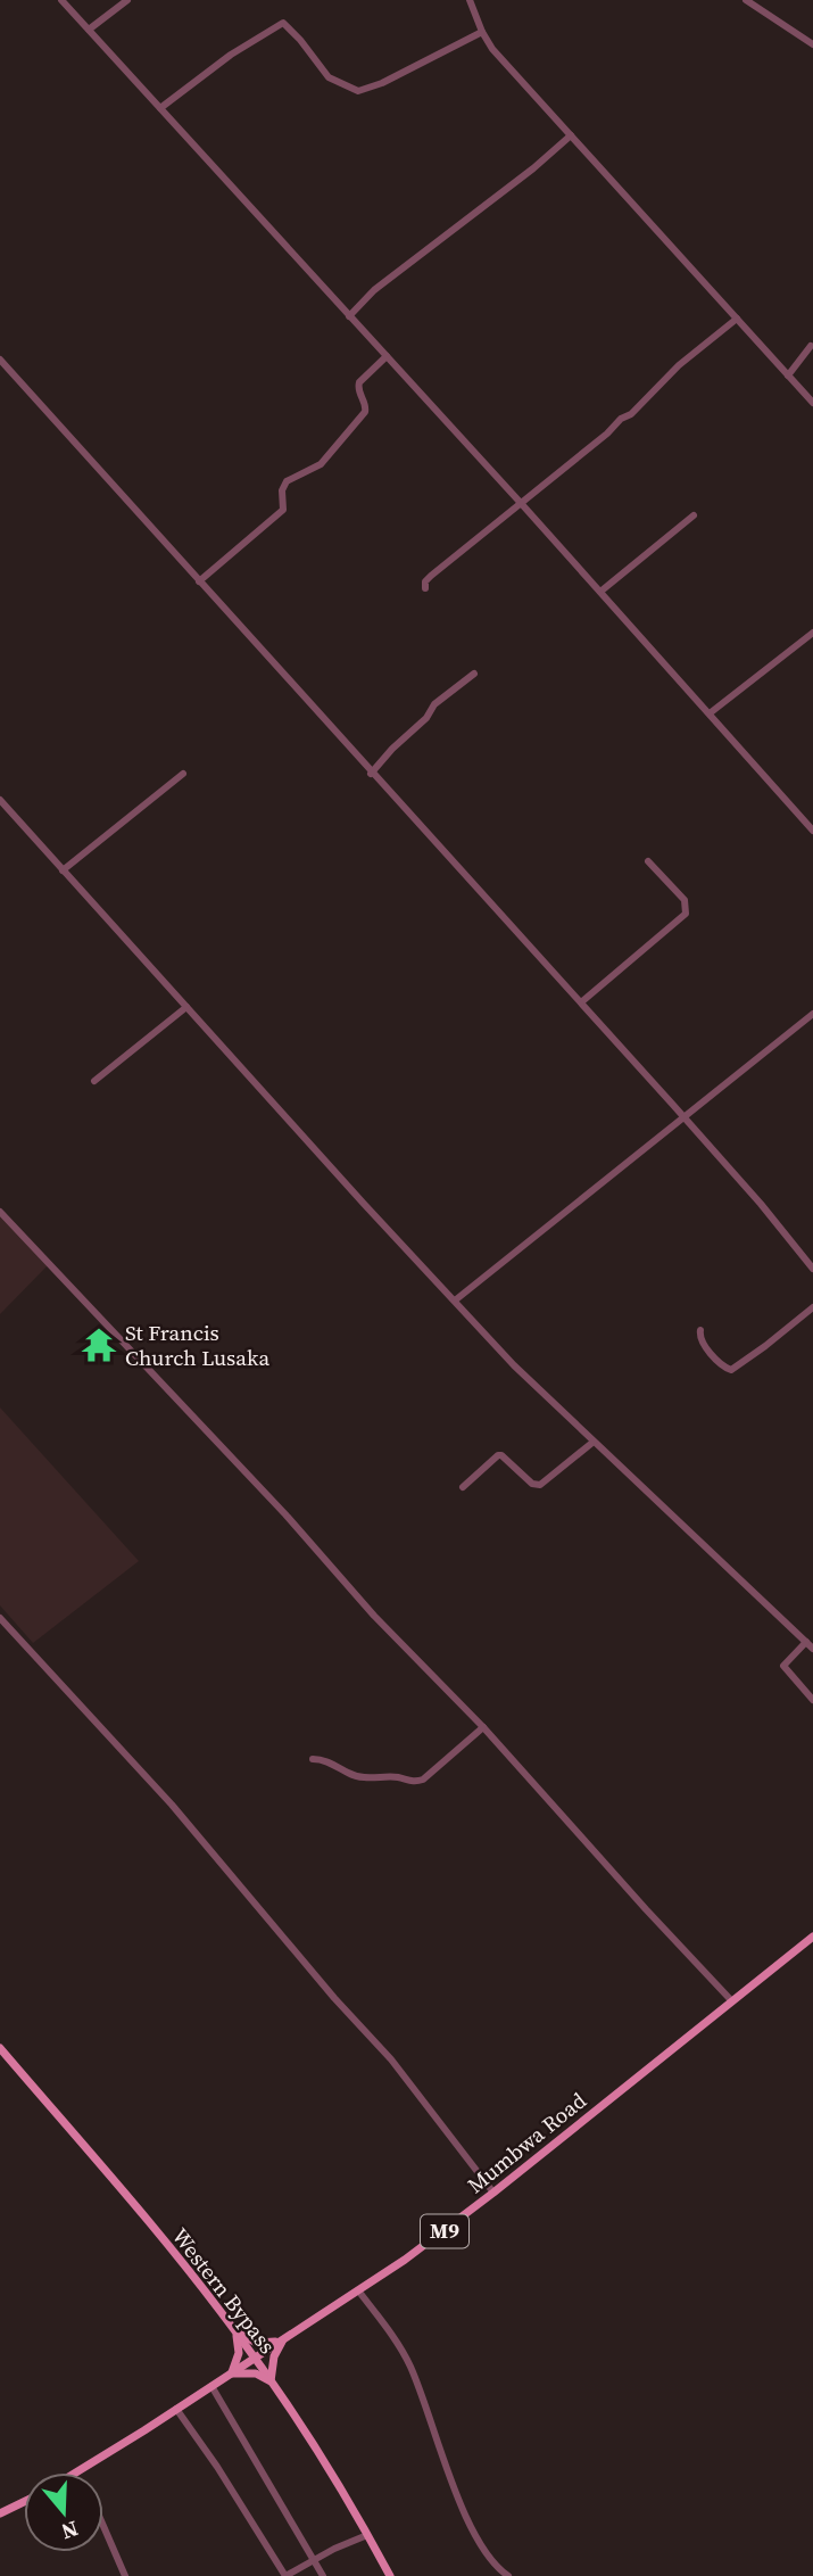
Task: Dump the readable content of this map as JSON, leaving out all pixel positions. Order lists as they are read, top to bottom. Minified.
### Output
{"streets":{"main road":["Mumbwa Road","M9","Western Bypass"]},"crossings":[["Mumbwa Road","Western Bypass"]],"places":{"temple":["St Francis Church Lusaka"]},"north":"bottom"}
